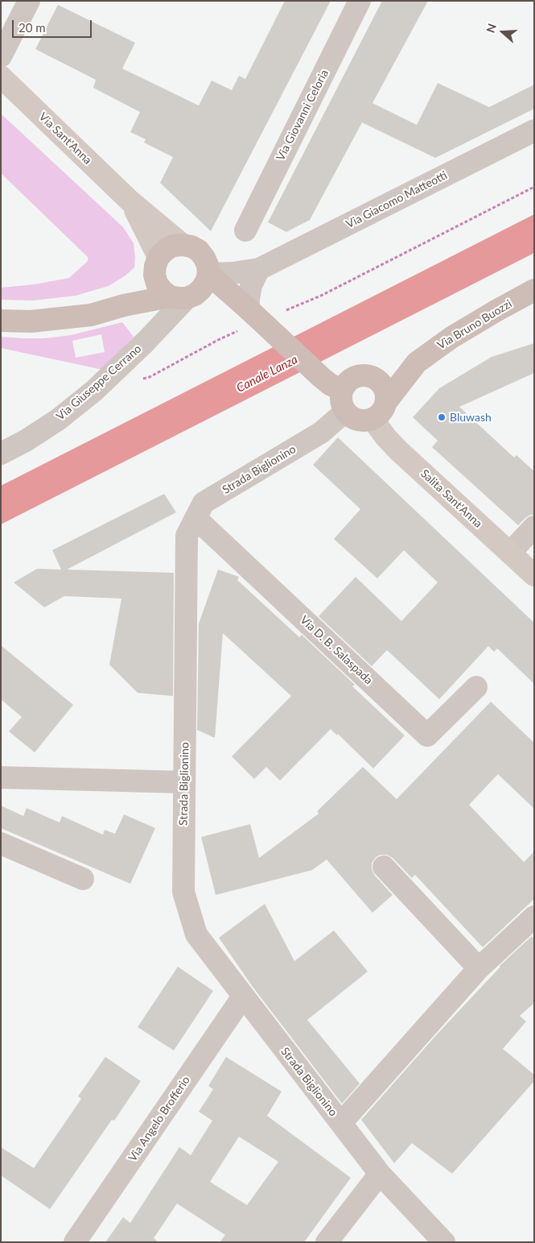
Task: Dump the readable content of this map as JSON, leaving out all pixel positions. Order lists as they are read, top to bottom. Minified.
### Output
{"streets":{"main road":["Via Sant'Anna","Via Bruno Buozzi","Salita Sant'Anna"],"street":["Via Giovanni Celoria","Via Giacomo Matteotti","Via Giuseppe Cerrano","Strada Biglionino","Via D. B. Salaspada","Via Angelo Brofferio"]},"crossings":[["Via Sant'Anna","Via Giacomo Matteotti"],["Via Sant'Anna","Via Giuseppe Cerrano"],["Via Giacomo Matteotti","Via Giuseppe Cerrano"],["Via Bruno Buozzi","Strada Biglionino"],["Via Bruno Buozzi","Salita Sant'Anna"],["Strada Biglionino","Salita Sant'Anna"],["Strada Biglionino","Via D. B. Salaspada"],["Strada Biglionino","Via Angelo Brofferio"]],"water":["Canale Lanza"],"places":["Bluwash"],"scale_bar":"20 m","north":"left"}
